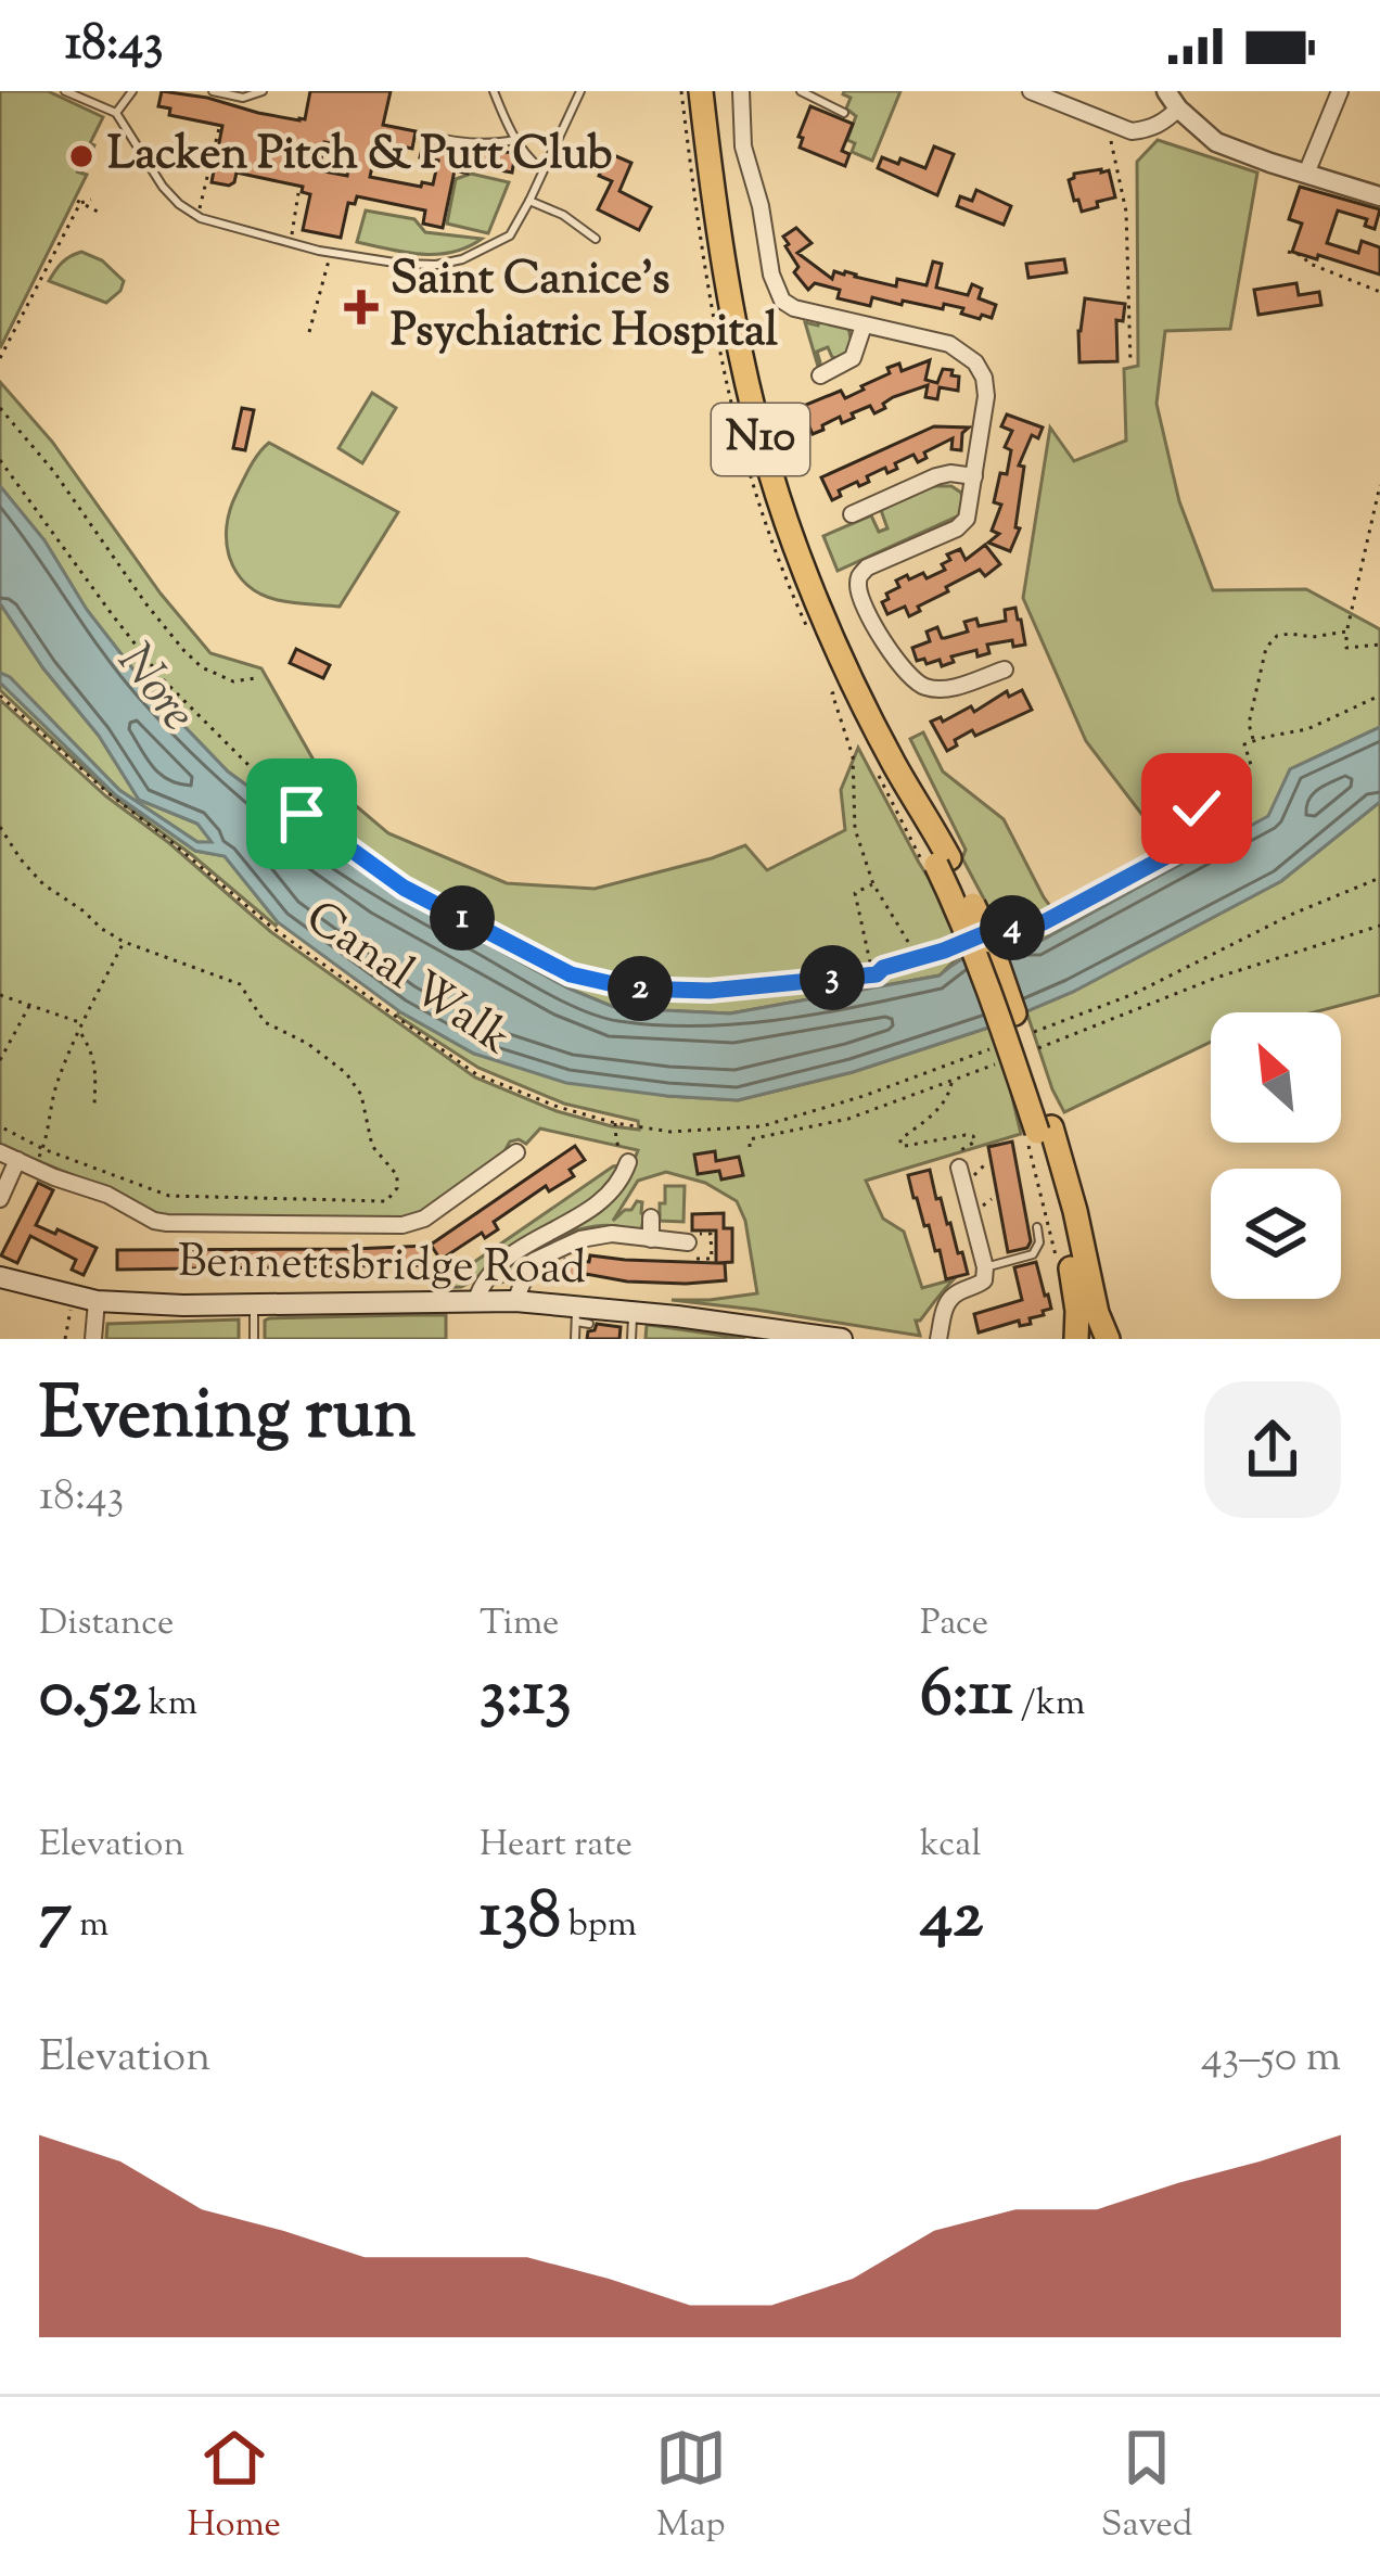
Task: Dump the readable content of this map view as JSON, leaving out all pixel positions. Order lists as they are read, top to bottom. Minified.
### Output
{"streets":{"highway":["N10"],"main road":["Bennettsbridge Road"],"path":["Canal Walk"]},"water":["Nore"],"places":{"other":["Lacken Pitch & Putt Club"],"health":["Saint Canice's Psychiatric Hospital"]},"north":"top left","page":{"status":"18:43","pins":["1","4","3","2"],"heading":["Evening run","18:43"],"stats":[["Distance","0.52 km"],["Time","3:13"],["Pace","6:11 /km"],["Elevation","7 m"],["Heart rate","138 bpm"],["kcal","42"]],"chart":["Elevation","43–50 m"],"tabs":["Home","Map","Saved"]}}
